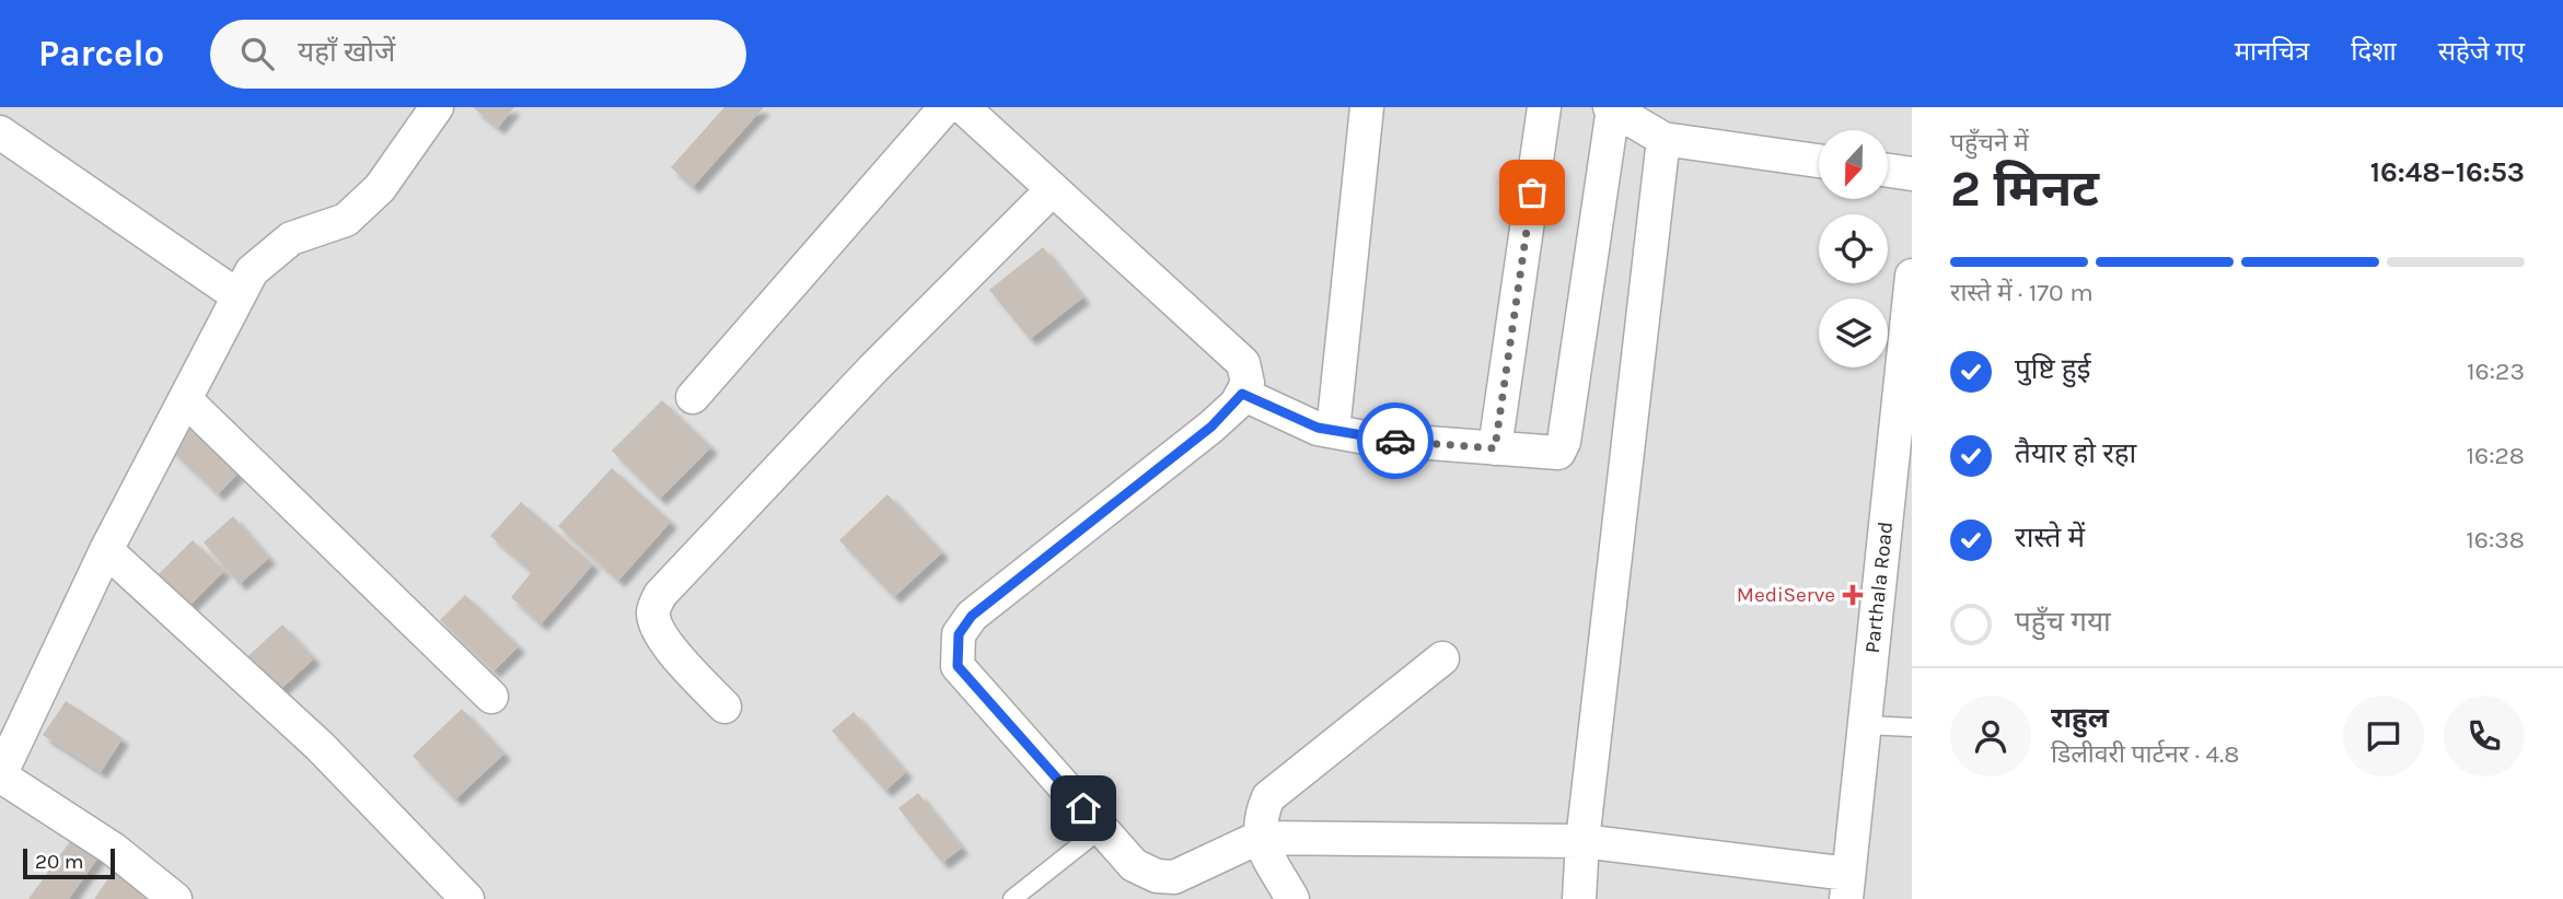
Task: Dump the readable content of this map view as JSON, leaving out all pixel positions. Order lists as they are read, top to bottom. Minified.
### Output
{"streets":{"street":["Parthala Road"]},"places":{"health":["MediServe"]},"scale_bar":"20 m","north":"bottom","page":{"header":"Parcelo","search":"यहाँ खोजें","nav":["मानचित्र","दिशा","सहेजे गए"],"heading":["2 मिनट","पहुँचने में","16:48–16:53"],"panel":["राहुल","डिलीवरी पार्टनर · 4.8"],"bar":"रास्ते में · 170 m","list":[["पुष्टि हुई","16:23"],["तैयार हो रहा","16:28"],["रास्ते में","16:38"],"पहुँच गया"],"scale":"20 m"}}
